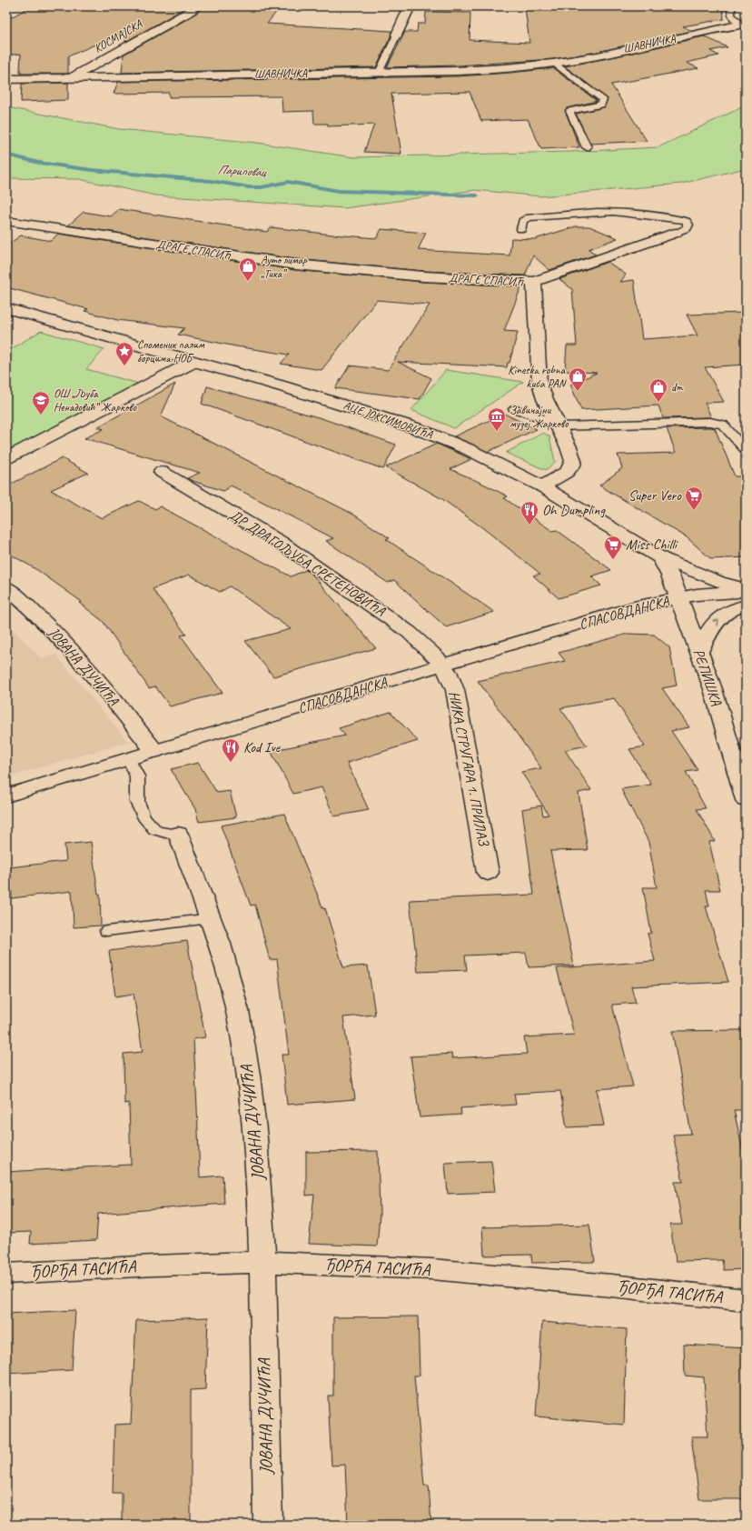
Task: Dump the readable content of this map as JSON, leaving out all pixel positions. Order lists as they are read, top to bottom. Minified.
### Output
{"streets":{"street":["КОСМАЈСКА","ШАВНИЧКА","ДРАГЕ СПАСИЋ","АЦЕ ЈОКСИМОВИЋА","ДР ДРАГОЉУБА СРЕТЕНОВИЋА","СПАСОВДАНСКА","ЈОВАНА ДУЧИЋА","РЕПИШКА","НИКА СТРУГАРА 1. ПРИЛАЗ","ЂОРЂА ТАСИЋА"]},"crossings":[["КОСМАЈСКА","ШАВНИЧКА"],["ДРАГЕ СПАСИЋ","АЦЕ ЈОКСИМОВИЋА"],["АЦЕ ЈОКСИМОВИЋА","РЕПИШКА"],["ДР ДРАГОЉУБА СРЕТЕНОВИЋА","СПАСОВДАНСКА"],["ДР ДРАГОЉУБА СРЕТЕНОВИЋА","НИКА СТРУГАРА 1. ПРИЛАЗ"],["СПАСОВДАНСКА","ЈОВАНА ДУЧИЋА"],["СПАСОВДАНСКА","РЕПИШКА"],["СПАСОВДАНСКА","НИКА СТРУГАРА 1. ПРИЛАЗ"],["ЈОВАНА ДУЧИЋА","ЂОРЂА ТАСИЋА"]],"water":["Париповац"],"places":{"shop":["Ауто лимар „Тика”","Kineska robna kuća PAN","dm"],"place":["Споменик палим борцима НОБ"],"school or university":["ОШ „Љуба Ненадовић” Жарково"],"museum":["Завичајни музеј Жарково"],"supermarket":["Super Vero","Miss Chilli"],"restaurant":["Oh Dumpling","Kod Ive"]}}
